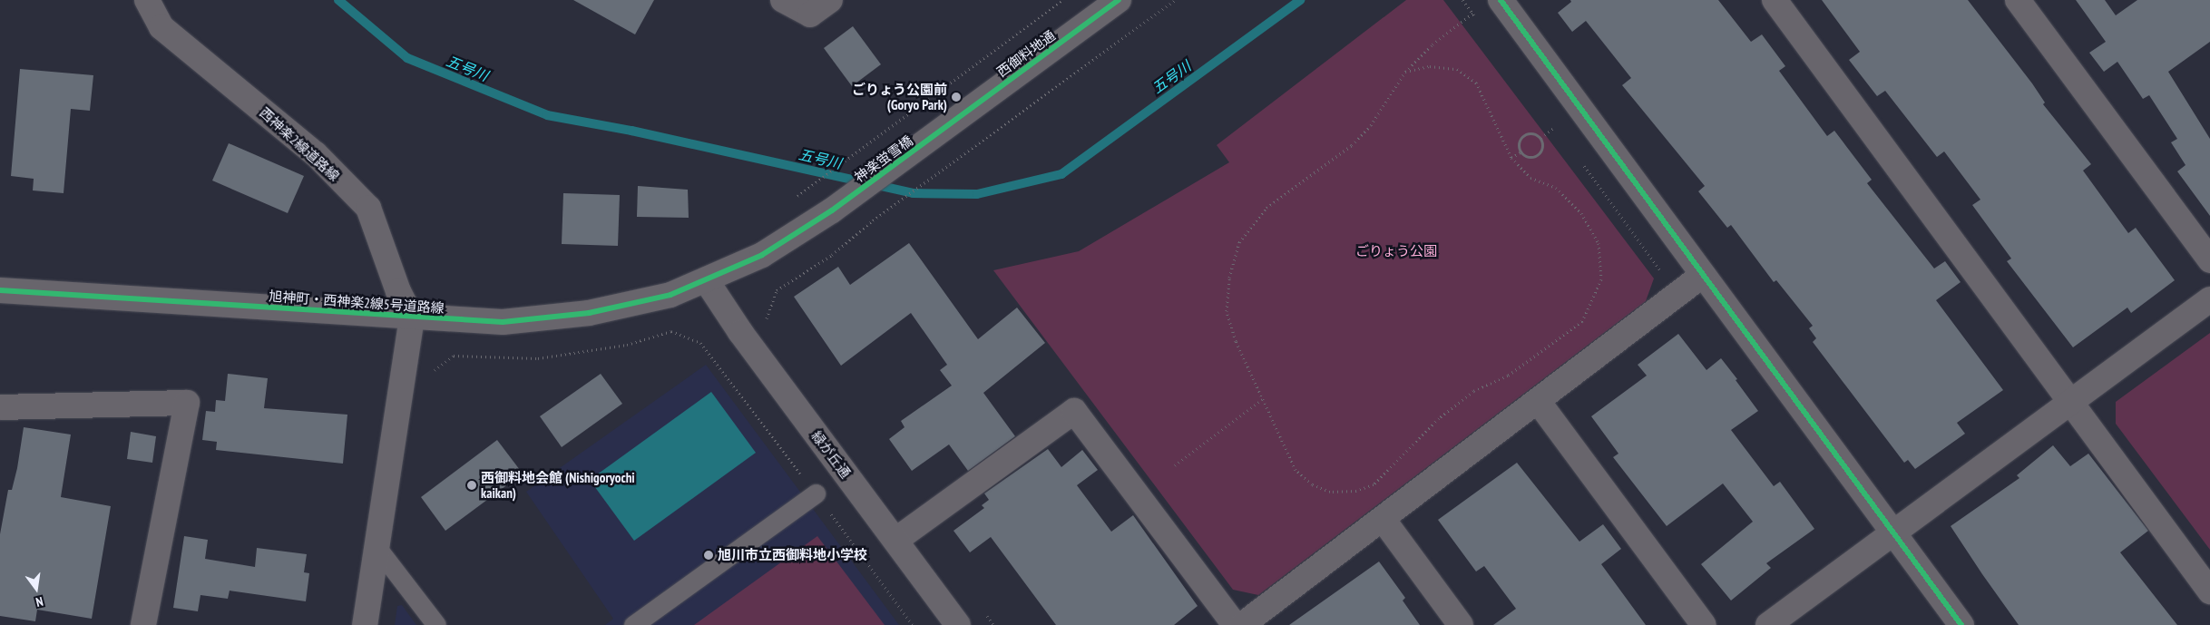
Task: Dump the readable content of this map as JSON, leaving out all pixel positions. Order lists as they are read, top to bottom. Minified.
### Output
{"streets":{"street":["西御料地通","西神楽2線道路線","神楽蛍雪橋","旭神町・西神楽2線5号道路線","緑が丘通"]},"crossings":[["西御料地通","神楽蛍雪橋"],["西神楽2線道路線","旭神町・西神楽2線5号道路線"],["神楽蛍雪橋","旭神町・西神楽2線5号道路線"],["神楽蛍雪橋","緑が丘通"],["旭神町・西神楽2線5号道路線","緑が丘通"]],"water":["五号川"],"parks":["ごりょう公園"],"places":["ごりょう公園前 (Goryo Park)","西御料地会館 (Nishigoryochi kaikan)","旭川市立西御料地小学校"],"north":"bottom"}
